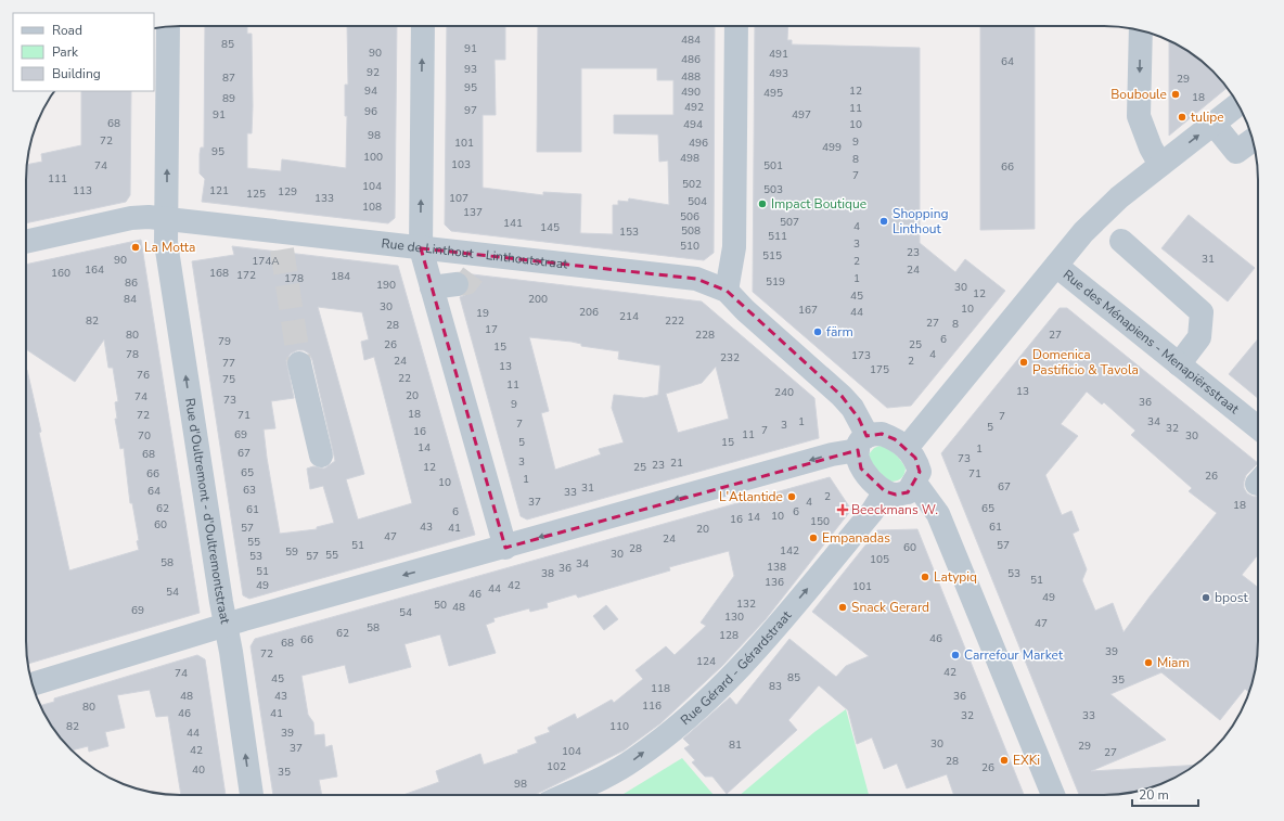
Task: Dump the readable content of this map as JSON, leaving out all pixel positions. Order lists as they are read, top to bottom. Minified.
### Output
{"streets":{"street":["Rue de Linthout - Linthoutstraat","Rue des Ménapiens - Menapiërsstraat","Rue d'Oultremont - d'Oultremontstraat","Rue Gérard - Gérardstraat"]},"crossings":[["Rue de Linthout - Linthoutstraat","Rue d'Oultremont - d'Oultremontstraat"],["Rue de Linthout - Linthoutstraat","Rue Gérard - Gérardstraat"]],"one_way":["Rue d'Oultremont - d'Oultremontstraat","Rue Gérard - Gérardstraat"],"places":{"other":["Bouboule","tulipe","Impact Boutique","Shopping Linthout","La Motta","färm","Domenica Pastificio & Tavola","L'Atlantide","Empanadas","Latypiq","bpost","Snack Gerard","Carrefour Market","Miam","EXKi"],"health":["Beeckmans W."]},"house_numbers":["484","85","91","90","491","486","64","93","92","493","488","87","29","95","94","12","490","495","18","89","492","11","97","96","91","497","68","494","10","98","72","9","101","496","499","95","100","498","8","103","74","501","66","7","111","502","104","503","113","121","129","125","133","107","504","108","137","506","507","141","4","145","508","153","511","3","510","23","515","31","90","174A","2","164","24","160","168","172","184","178","1","519","86","190","30","12","45","84","200","30","10","167","206","44","19","214","82","222","27","8","28","17","80","228","27","6","79","26","25","15","78","4","173","232","24","2","77","13","175","76","22","75","11","13","240","20","74","73","36","9","18","72","71","7","1","34","7","3","5","32","7","16","69","11","70","30","5","15","14","1","67","68","73","3","21","23","12","25","65","66","71","26","1","10","67","31","63","64","33","2","37","4","18","62","65","61","6","6","10","14","16","150","60","43","61","57","41","20","47","24","55","51","57","60","28","142","59","30","55","53","57","105","58","34","138","36","51","38","53","51","136","49","42","101","44","54","46","49","132","50","48","69","54","130","47","58","62","128","46","66","68","39","72","124","42","74","85","45","35","83","118","48","43","36","116","80","46","41","32","33","82","110","44","39","30","81","29","37","42","104","27","28","102","26","40","35","98"],"legend":["Road","Park","Building"],"scale_bar":"20 m"}
